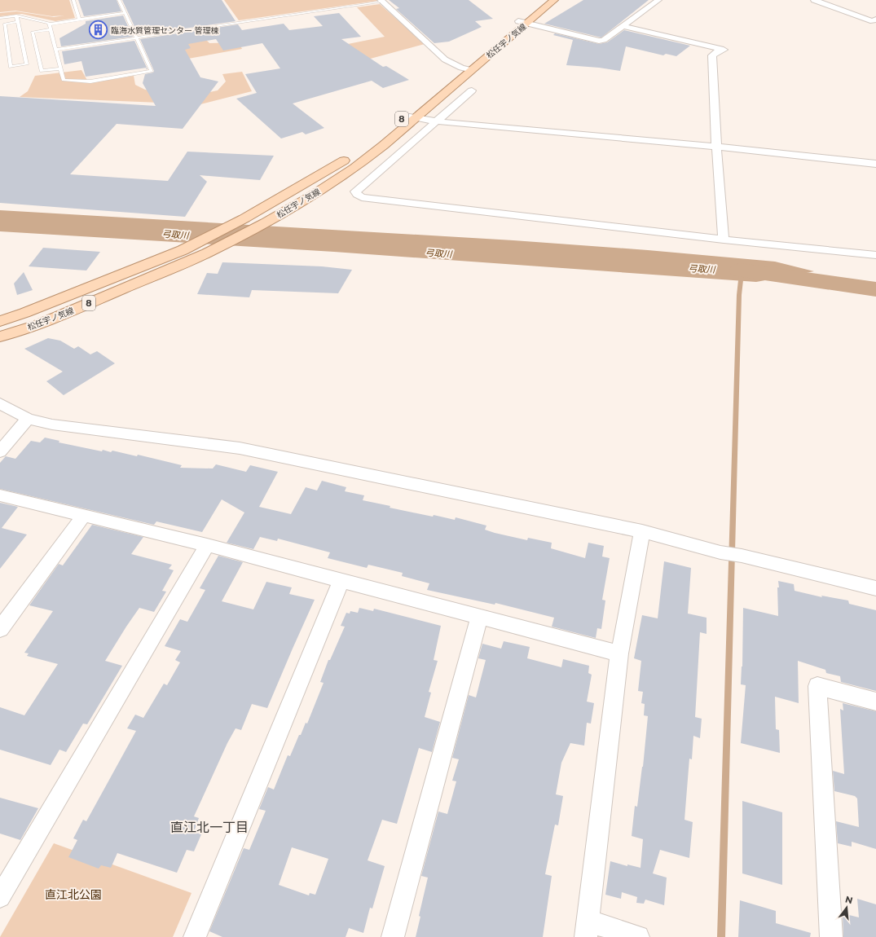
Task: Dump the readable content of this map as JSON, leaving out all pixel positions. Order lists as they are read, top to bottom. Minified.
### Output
{"streets":{"main road":["松任宇ノ気線","8"]},"districts":["直江北一丁目"],"water":["弓取川"],"parks":["直江北公園"],"places":{"building":["臨海水質管理センター 管理棟"]},"north":"top"}
